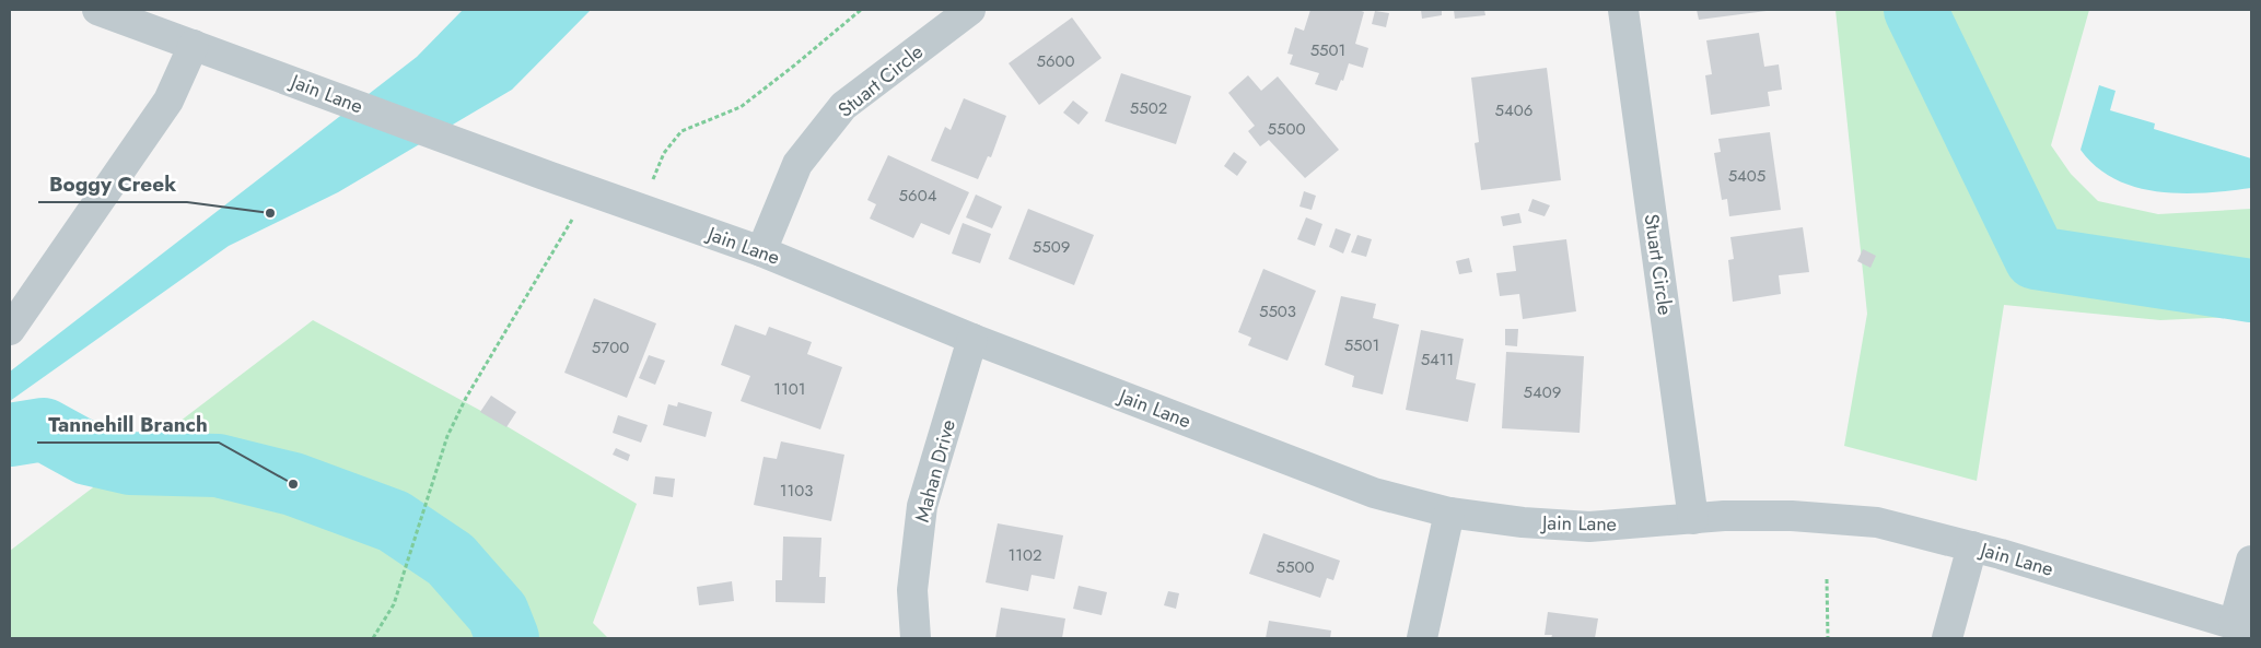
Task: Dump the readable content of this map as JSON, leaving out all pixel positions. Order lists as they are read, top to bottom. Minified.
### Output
{"streets":{"street":["Stuart Circle","Jain Lane","Mahan Drive"]},"crossings":[["Stuart Circle","Jain Lane"],["Jain Lane","Mahan Drive"]],"places":["Boggy Creek","Tannehill Branch"],"house_numbers":["5501","5600","5502","5406","5500","5405","5604","5509","5503","5501","5700","5411","1101","5409","1103","1102","5500"]}
